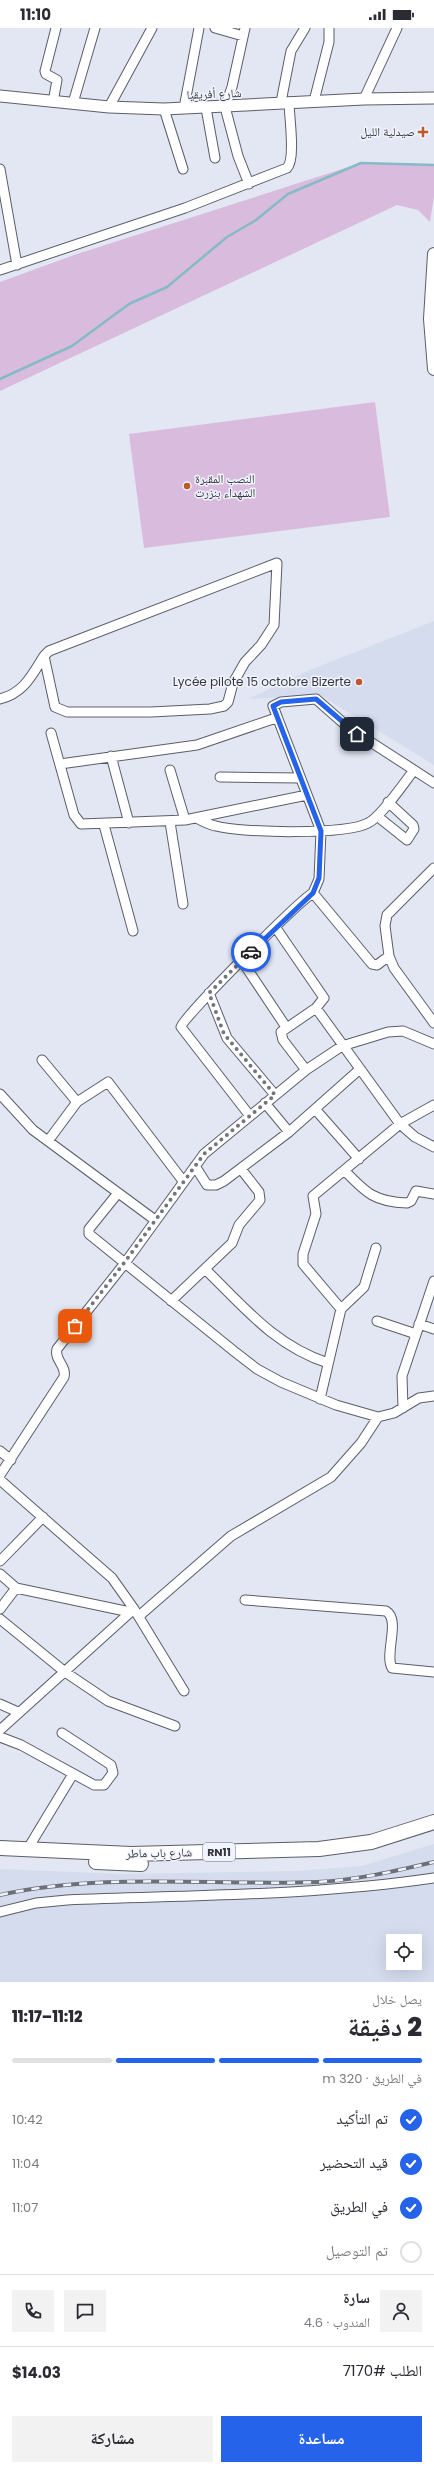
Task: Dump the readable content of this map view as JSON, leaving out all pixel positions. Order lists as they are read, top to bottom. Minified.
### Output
{"streets":{"main road":["RN11","شارع باب ماطر"],"street":["شارع أفريقيا"]},"places":{"health":["صيدلية الليل"],"other":["النصب المقبرة الشهداء بنزرت","Lycée pilote 15 octobre Bizerte"]},"page":{"status":"11:10","heading":["2 دقيقة","يصل خلال","11:12–11:17"],"panel":["سارة","المندوب · 4.6","الطلب #7170","$14.03"],"bar":"في الطريق · 320 m","list":[["تم التأكيد","10:42"],["قيد التحضير","11:04"],["في الطريق","11:07"],"تم التوصيل"],"buttons":["مساعدة","مشاركة"]}}
